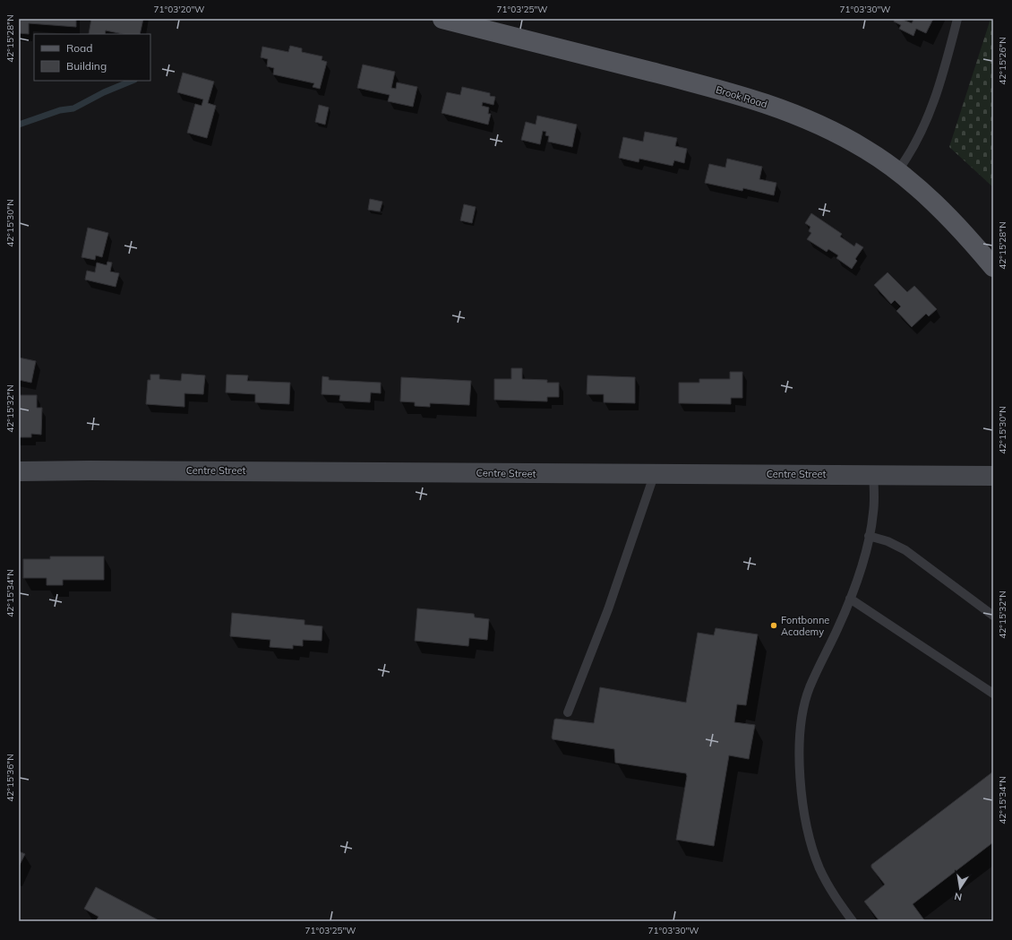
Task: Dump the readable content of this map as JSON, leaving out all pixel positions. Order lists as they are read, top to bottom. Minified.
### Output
{"streets":{"main road":["Brook Road"],"street":["Centre Street"]},"places":["Fontbonne Academy"],"legend":["Road","Building"],"north":"bottom","coordinates":["71°03'20\"W","71°03'25\"W","71°03'30\"W","42°15'28\"N","42°15'26\"N","42°15'30\"N","42°15'32\"N","42°15'34\"N","42°15'36\"N"]}
